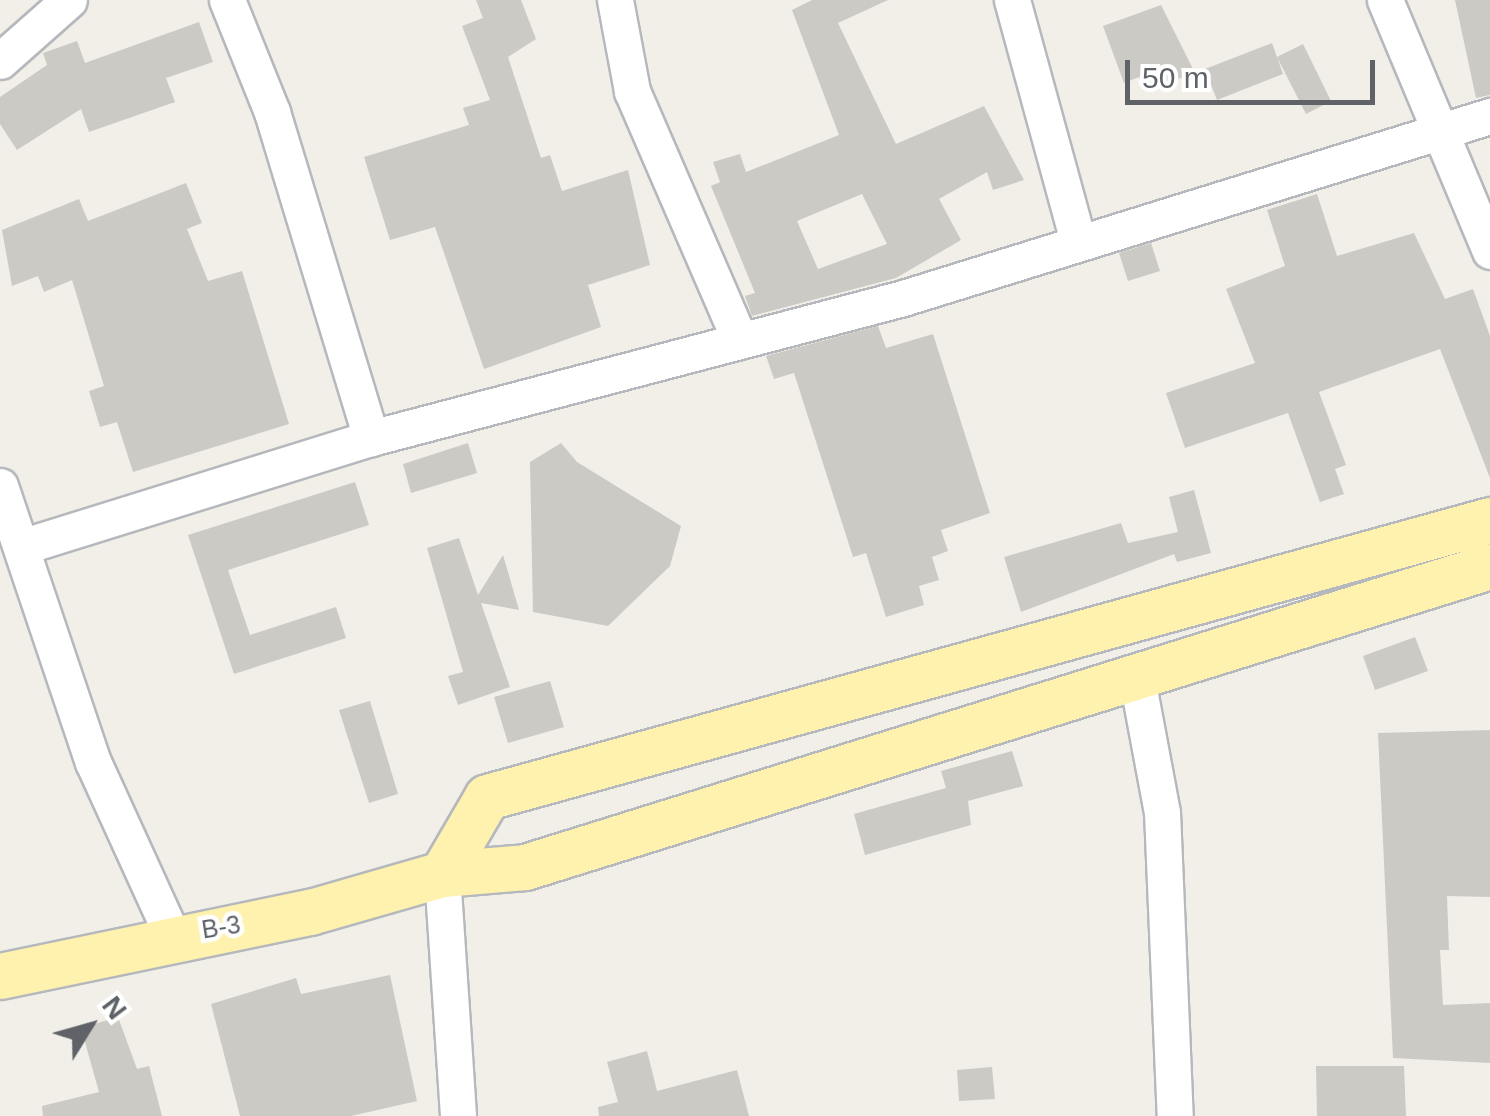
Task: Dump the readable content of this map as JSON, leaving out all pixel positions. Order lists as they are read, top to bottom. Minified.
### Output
{"streets":{"main road":["B-3"]},"scale_bar":"50 m","north":"top right"}
